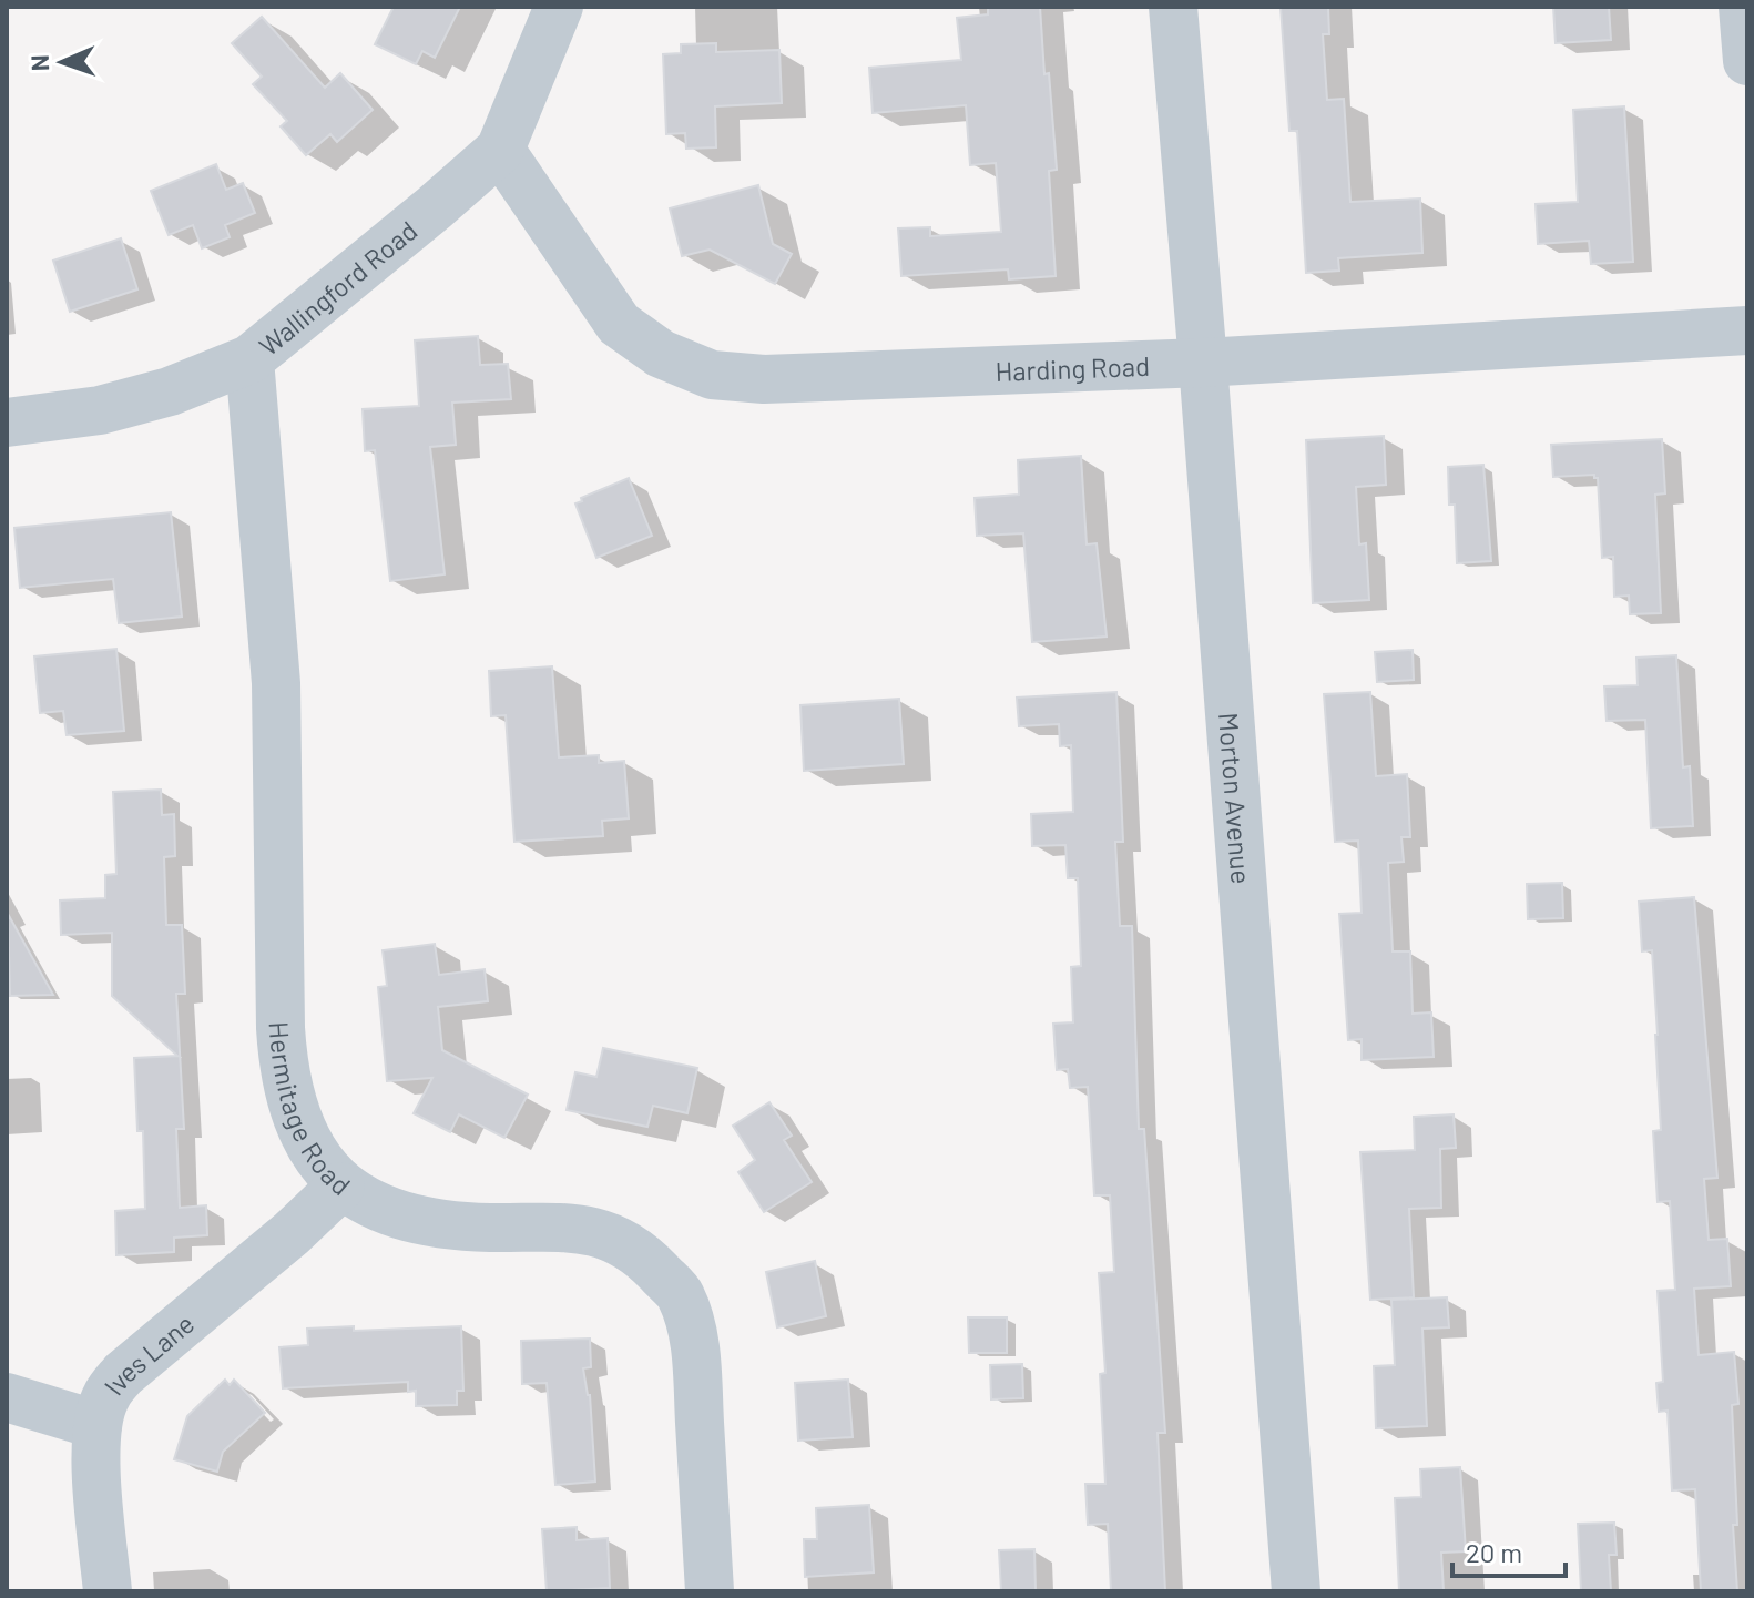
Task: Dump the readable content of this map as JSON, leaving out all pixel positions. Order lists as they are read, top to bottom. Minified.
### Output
{"streets":{"street":["Wallingford Road","Harding Road","Morton Avenue","Hermitage Road","Ives Lane"]},"crossings":[["Wallingford Road","Harding Road"],["Wallingford Road","Hermitage Road"],["Harding Road","Morton Avenue"],["Hermitage Road","Ives Lane"]],"scale_bar":"20 m","north":"left"}
